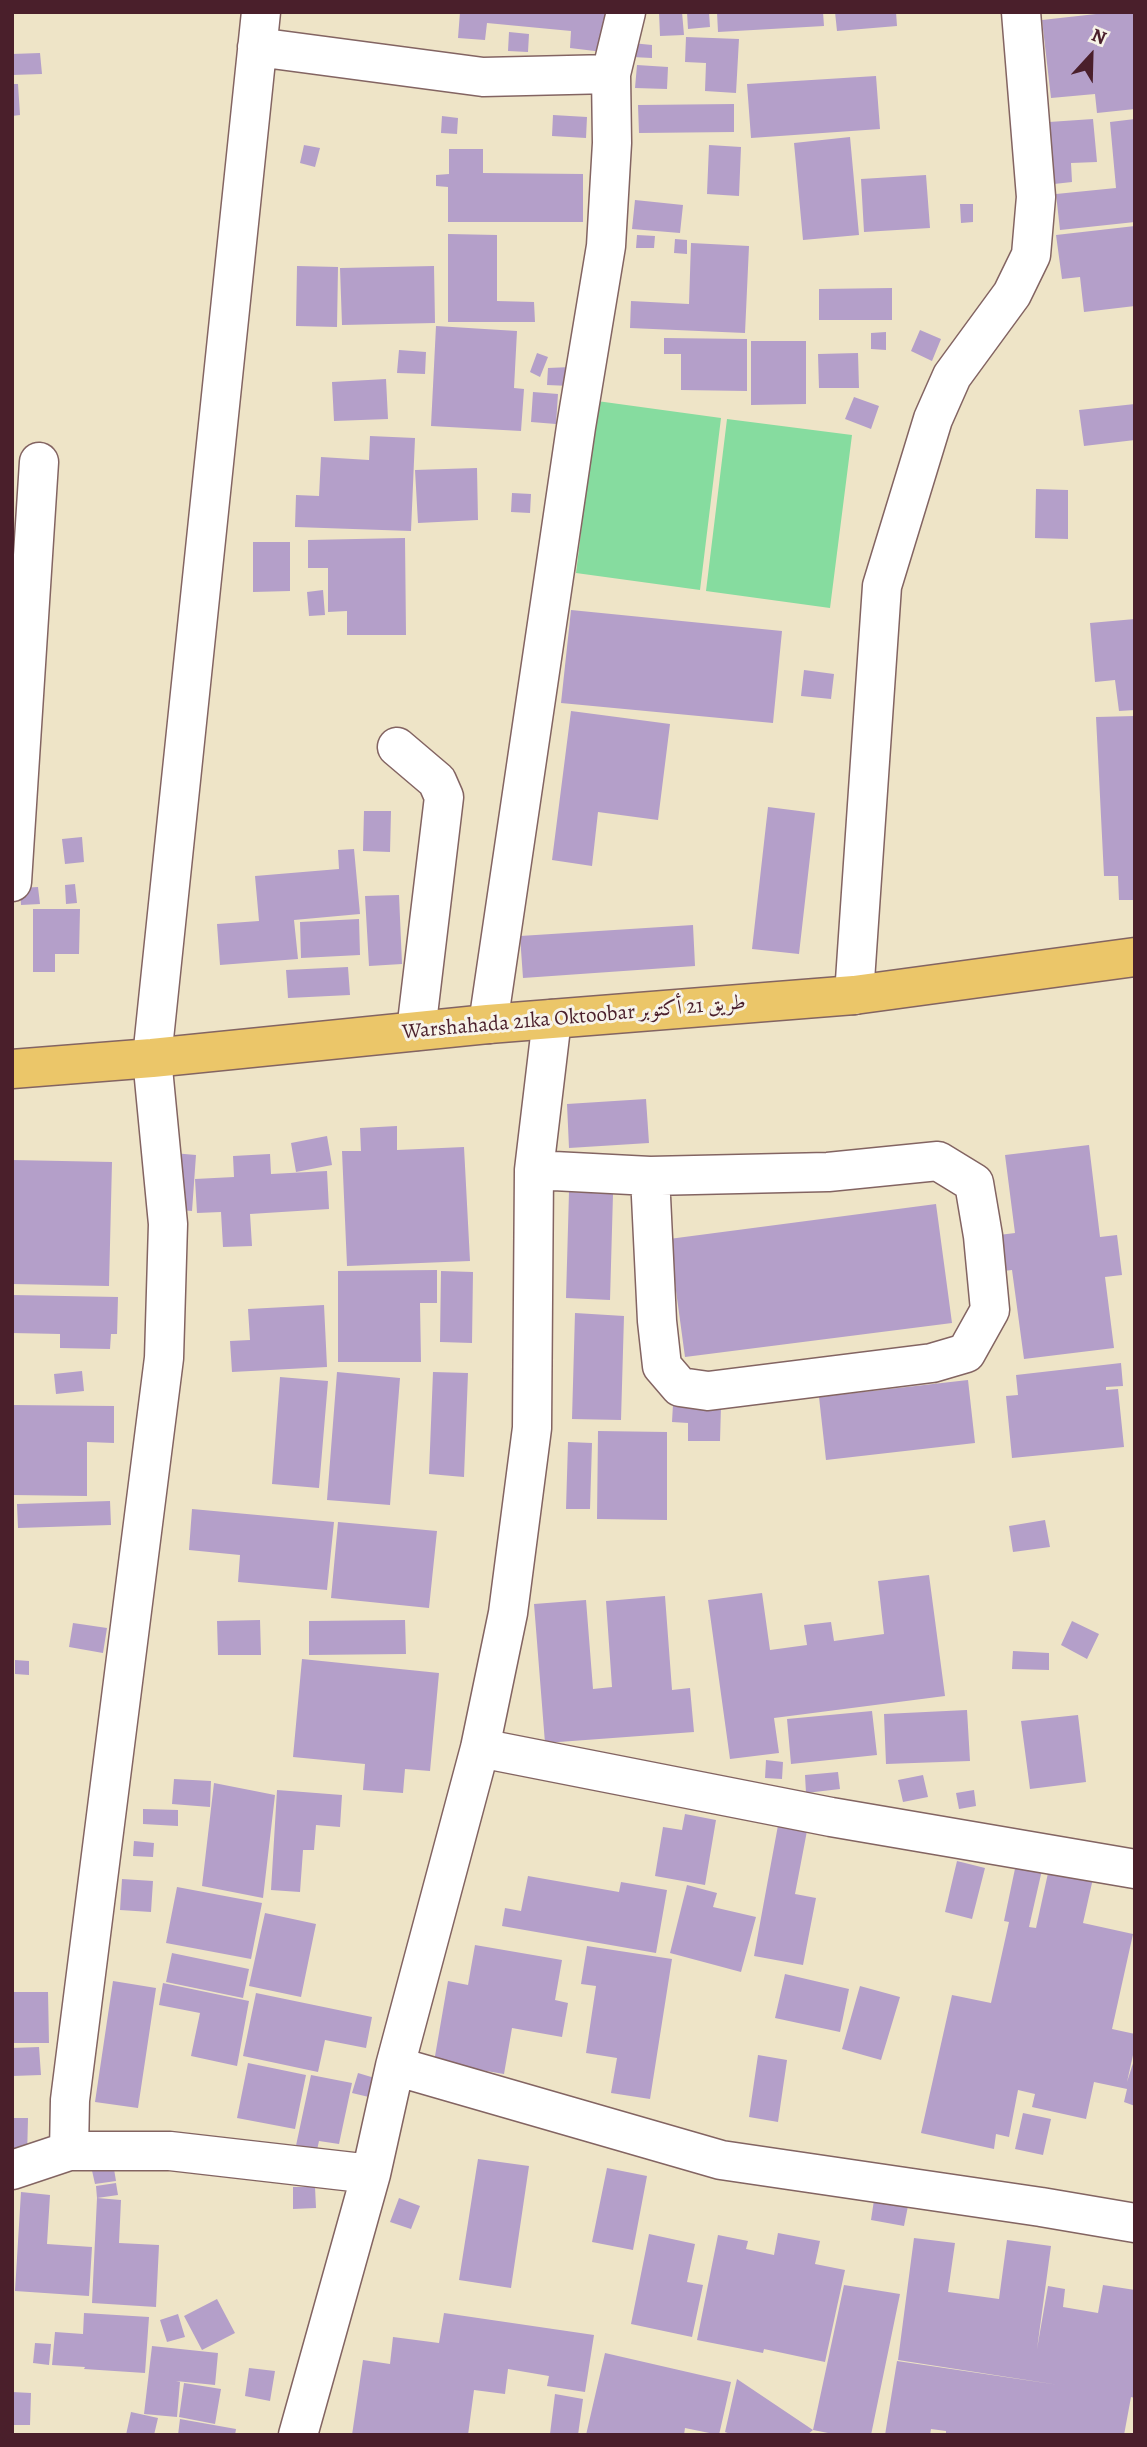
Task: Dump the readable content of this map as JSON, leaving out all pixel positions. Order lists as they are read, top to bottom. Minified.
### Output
{"streets":{"main road":["Warshahada 21ka Oktoobar طريق 21 أكتوبر"]},"north":"top"}
